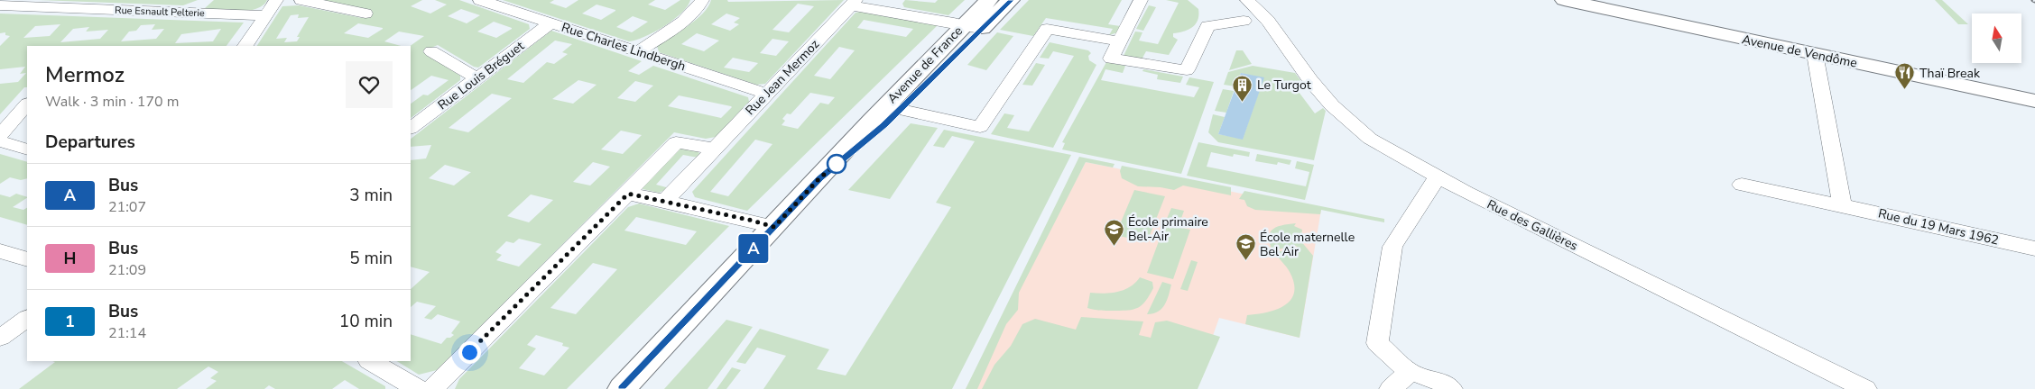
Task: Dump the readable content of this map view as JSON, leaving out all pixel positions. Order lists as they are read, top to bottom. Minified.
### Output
{"streets":{"main road":["Avenue de Vendôme","Avenue de France"],"street":["Rue Esnault Pelterie","Rue Charles Lindbergh","Rue Louis Bréguet","Rue Jean Mermoz","Rue des Gallières","Rue du 19 Mars 1962"]},"crossings":[["Rue Charles Lindbergh","Rue Louis Bréguet"],["Rue Charles Lindbergh","Rue Jean Mermoz"],["Avenue de France","Rue Jean Mermoz"]],"places":{"restaurant":["Thaï Break"],"building":["Le Turgot"],"school or university":["École primaire Bel-Air","École maternelle Bel Air"]},"lines":["bus line A"],"north":"top","page":{"on_map":"A","heading":[["Mermoz","Walk · 3 min · 170 m"],"Departures"],"list":[{"mark":"A","name":"Bus","note":"21:07","value":"3 min"},{"mark":"H","name":"Bus","note":"21:09","value":"5 min"},{"mark":"1","name":"Bus","note":"21:14","value":"10 min"}]}}
